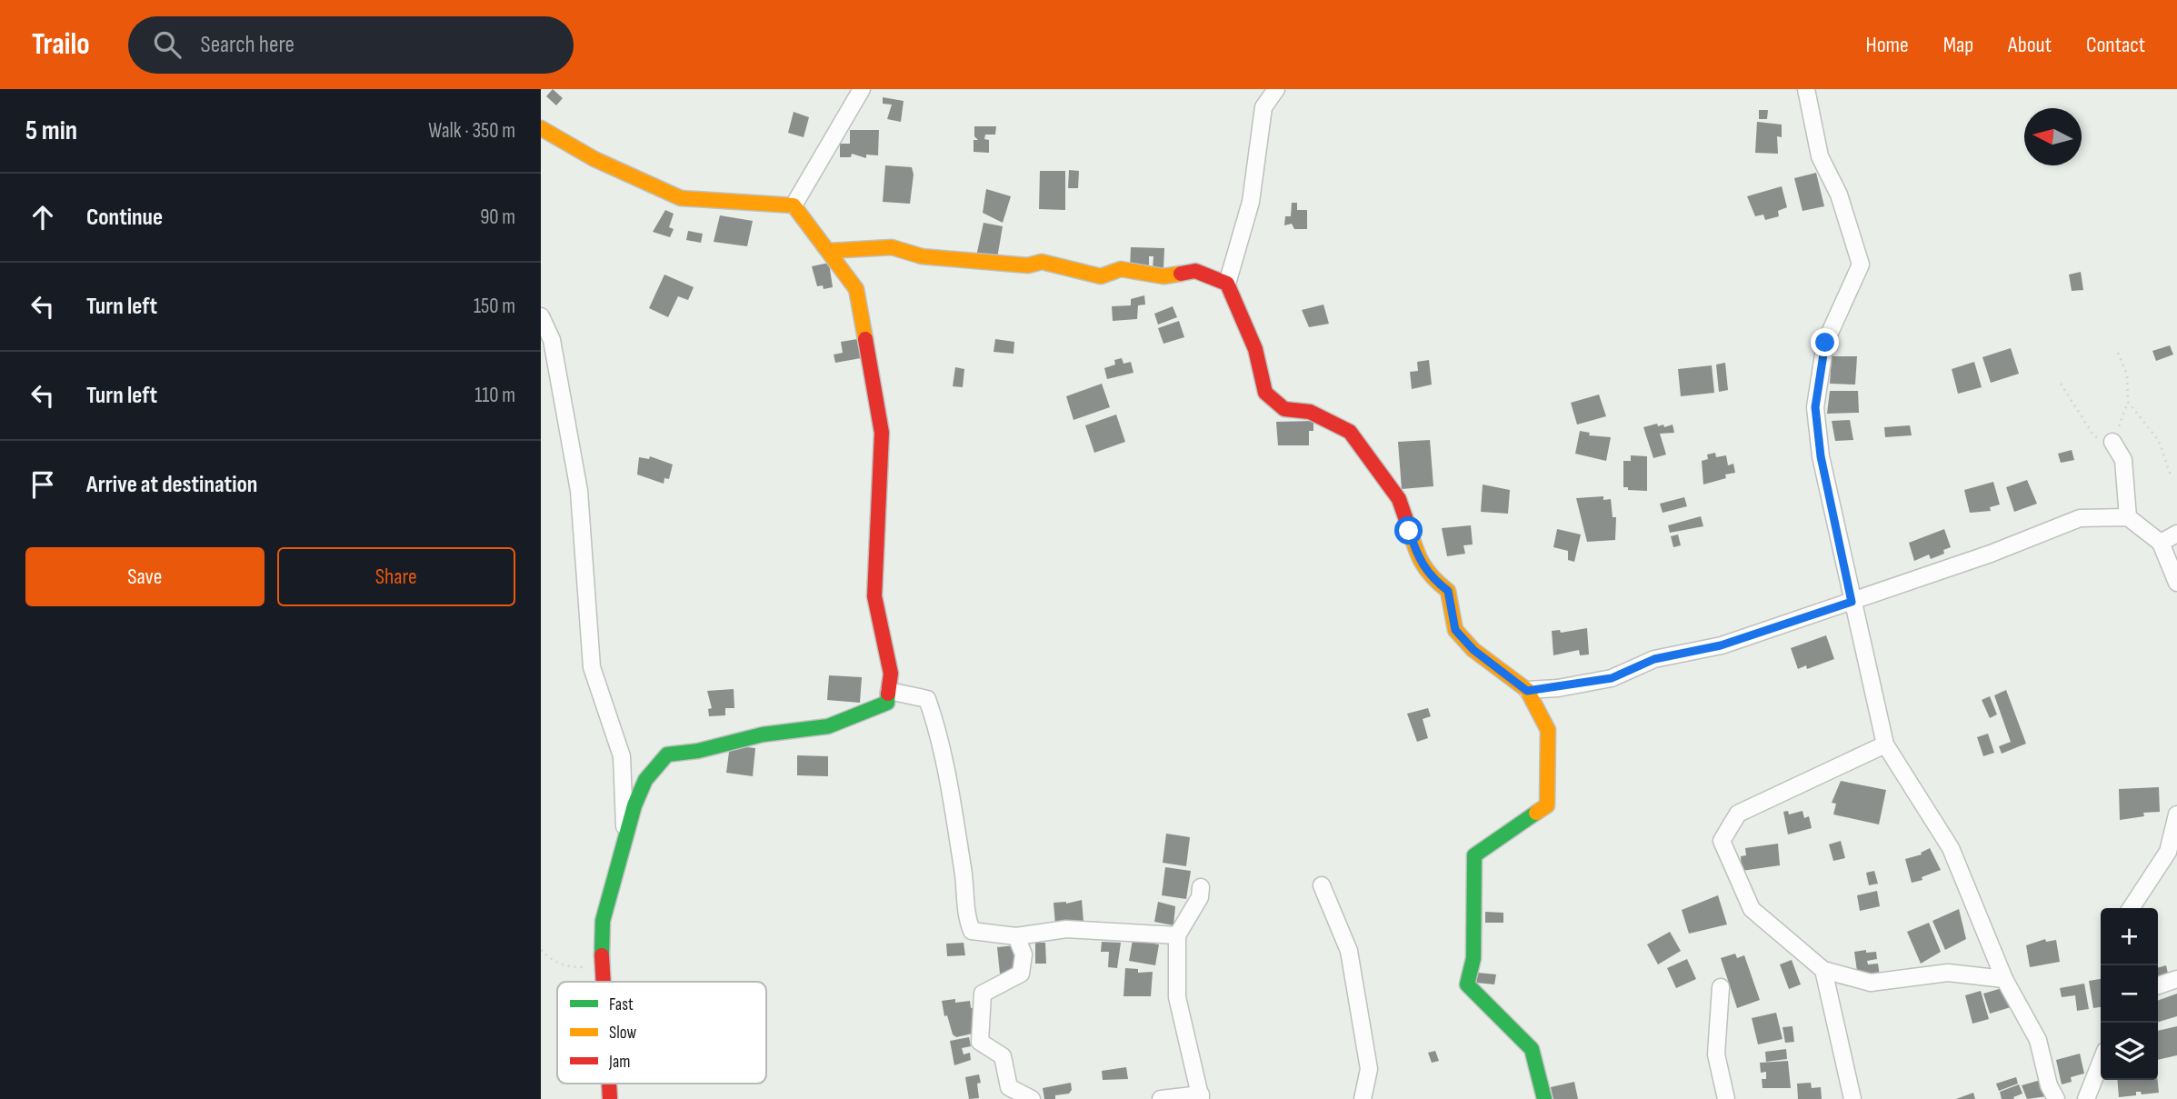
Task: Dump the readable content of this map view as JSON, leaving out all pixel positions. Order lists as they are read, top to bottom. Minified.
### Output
{"legend":["Fast","Slow","Jam"],"north":"left","page":{"header":"Trailo","search":"Search here","nav":["Home","Map","About","Contact"],"heading":["5 min","Walk · 350 m"],"list":[["Continue","90 m"],["Turn left","150 m"],["Turn left","110 m"],"Arrive at destination"],"buttons":["Save","Share"],"map_buttons":["+","−"]}}
